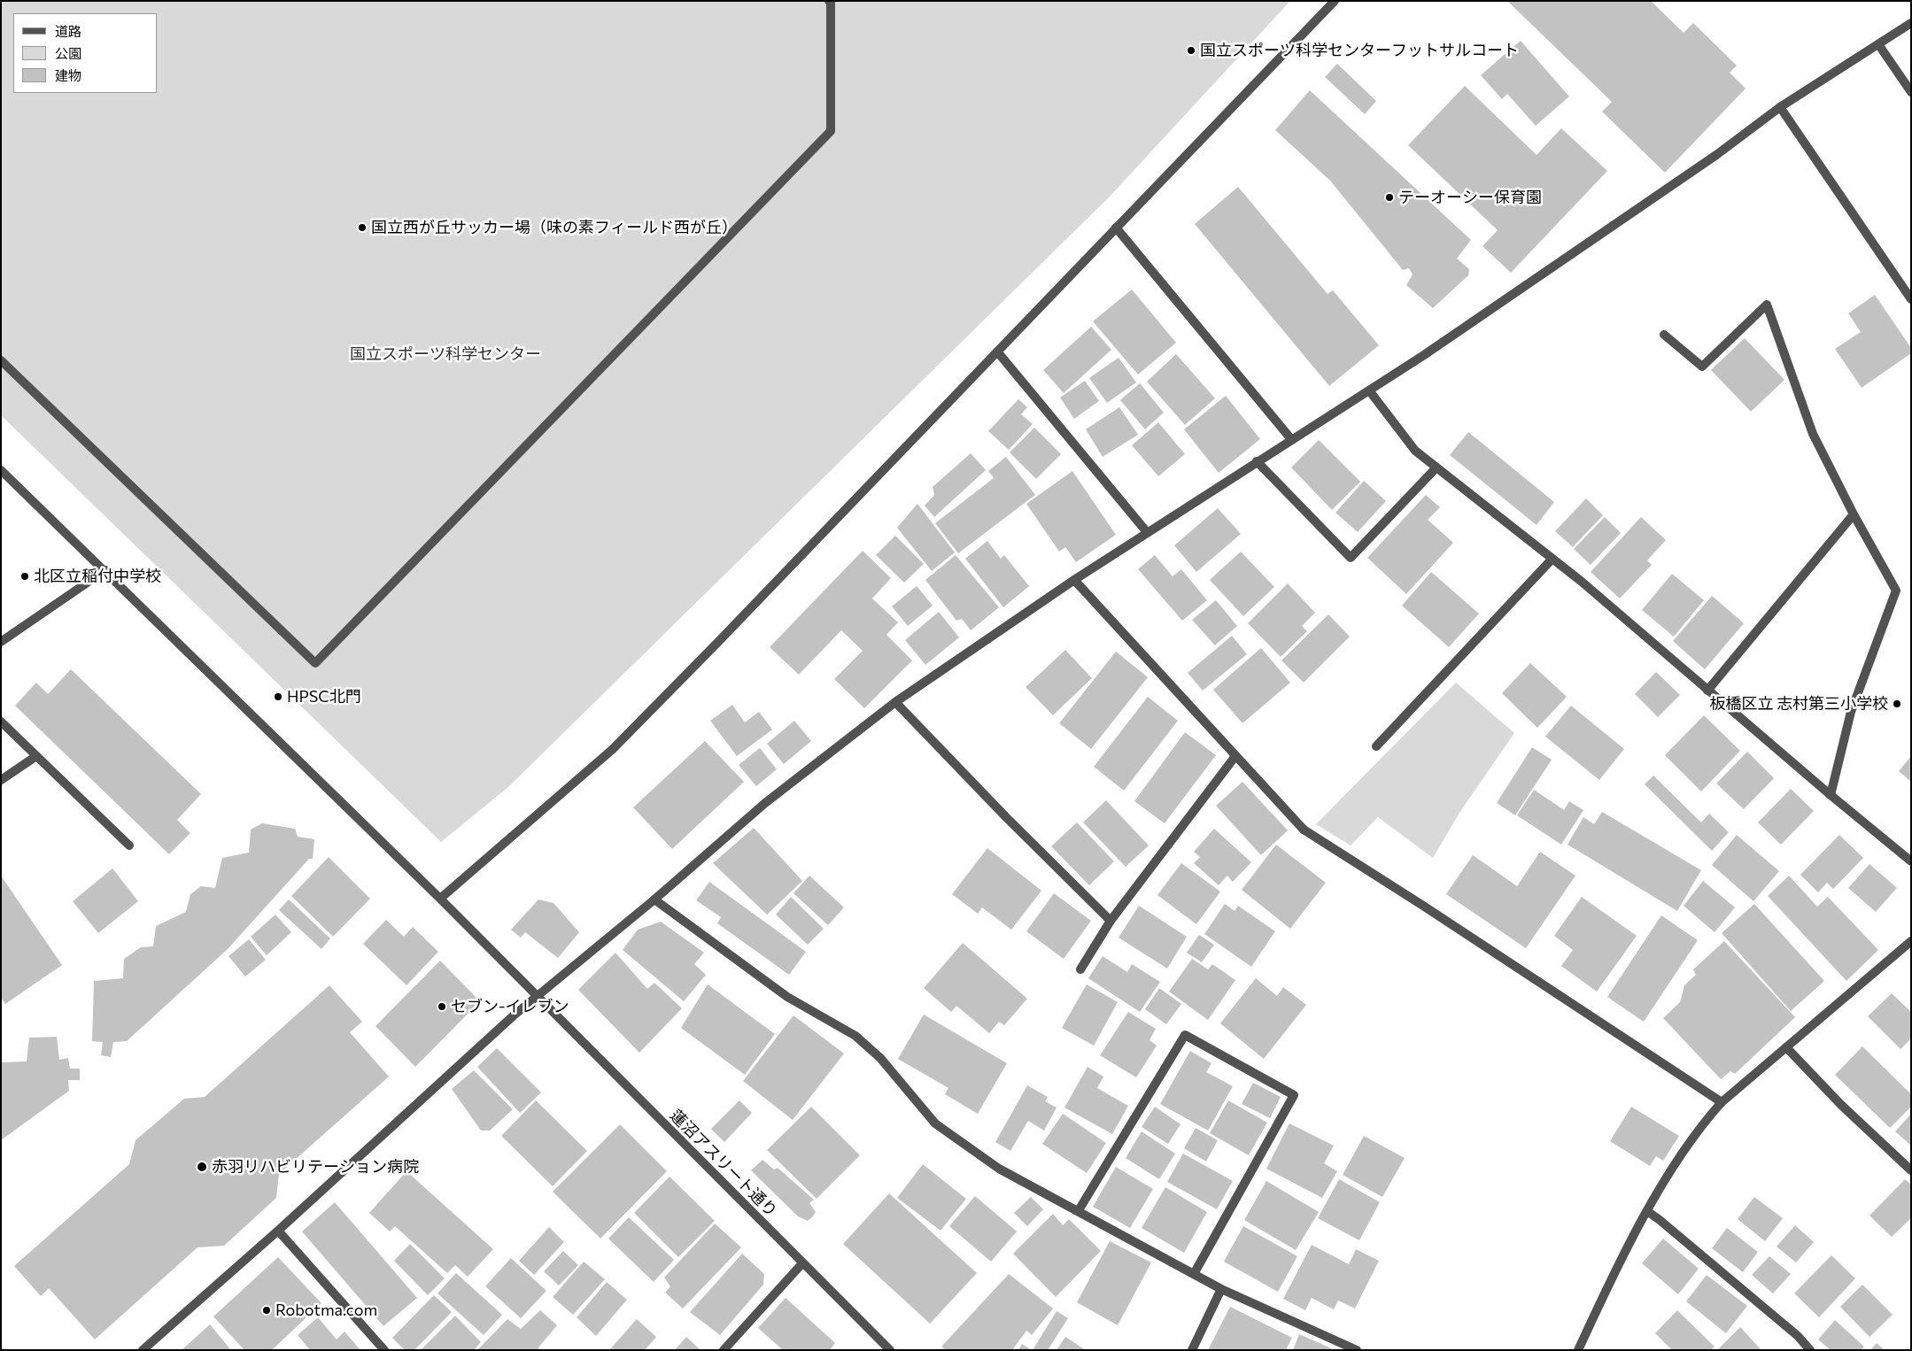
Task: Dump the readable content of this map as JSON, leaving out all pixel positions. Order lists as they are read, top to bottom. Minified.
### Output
{"streets":{"street":["蓮沼アスリート通り"]},"parks":["国立スポーツ科学センター"],"places":["国立スポーツ科学センターフットサルコート","テーオーシー保育園","国立西が丘サッカー場（味の素フィールド西が丘）","北区立稲付中学校","HPSC北門","板橋区立 志村第三小学校","セブン-イレブン","赤羽リハビリテーション病院","Robotma.com"],"legend":["道路","公園","建物"]}
